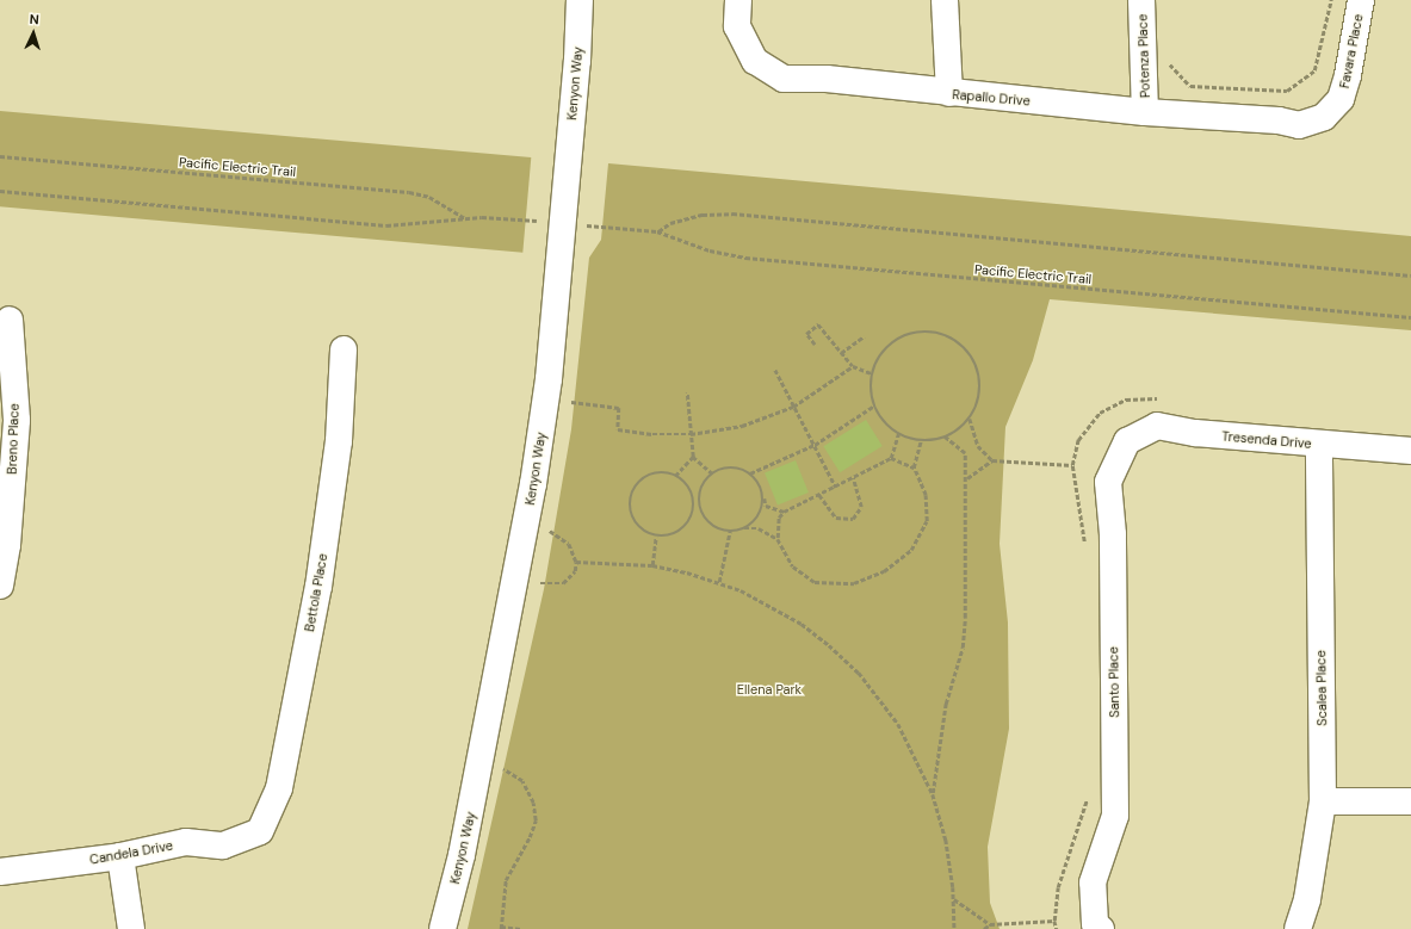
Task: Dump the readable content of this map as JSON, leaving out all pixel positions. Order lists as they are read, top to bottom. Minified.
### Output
{"streets":{"street":["Favara Place","Potenza Place","Kenyon Way","Rapallo Drive","Breno Place","Tresenda Drive","Bettola Place","Santo Place","Scalea Place","Candela Drive"],"path":["Pacific Electric Trail"]},"crossings":[["Favara Place","Rapallo Drive"],["Potenza Place","Rapallo Drive"],["Tresenda Drive","Santo Place"],["Tresenda Drive","Scalea Place"],["Bettola Place","Candela Drive"]],"parks":["Ellena Park"],"north":"top"}
